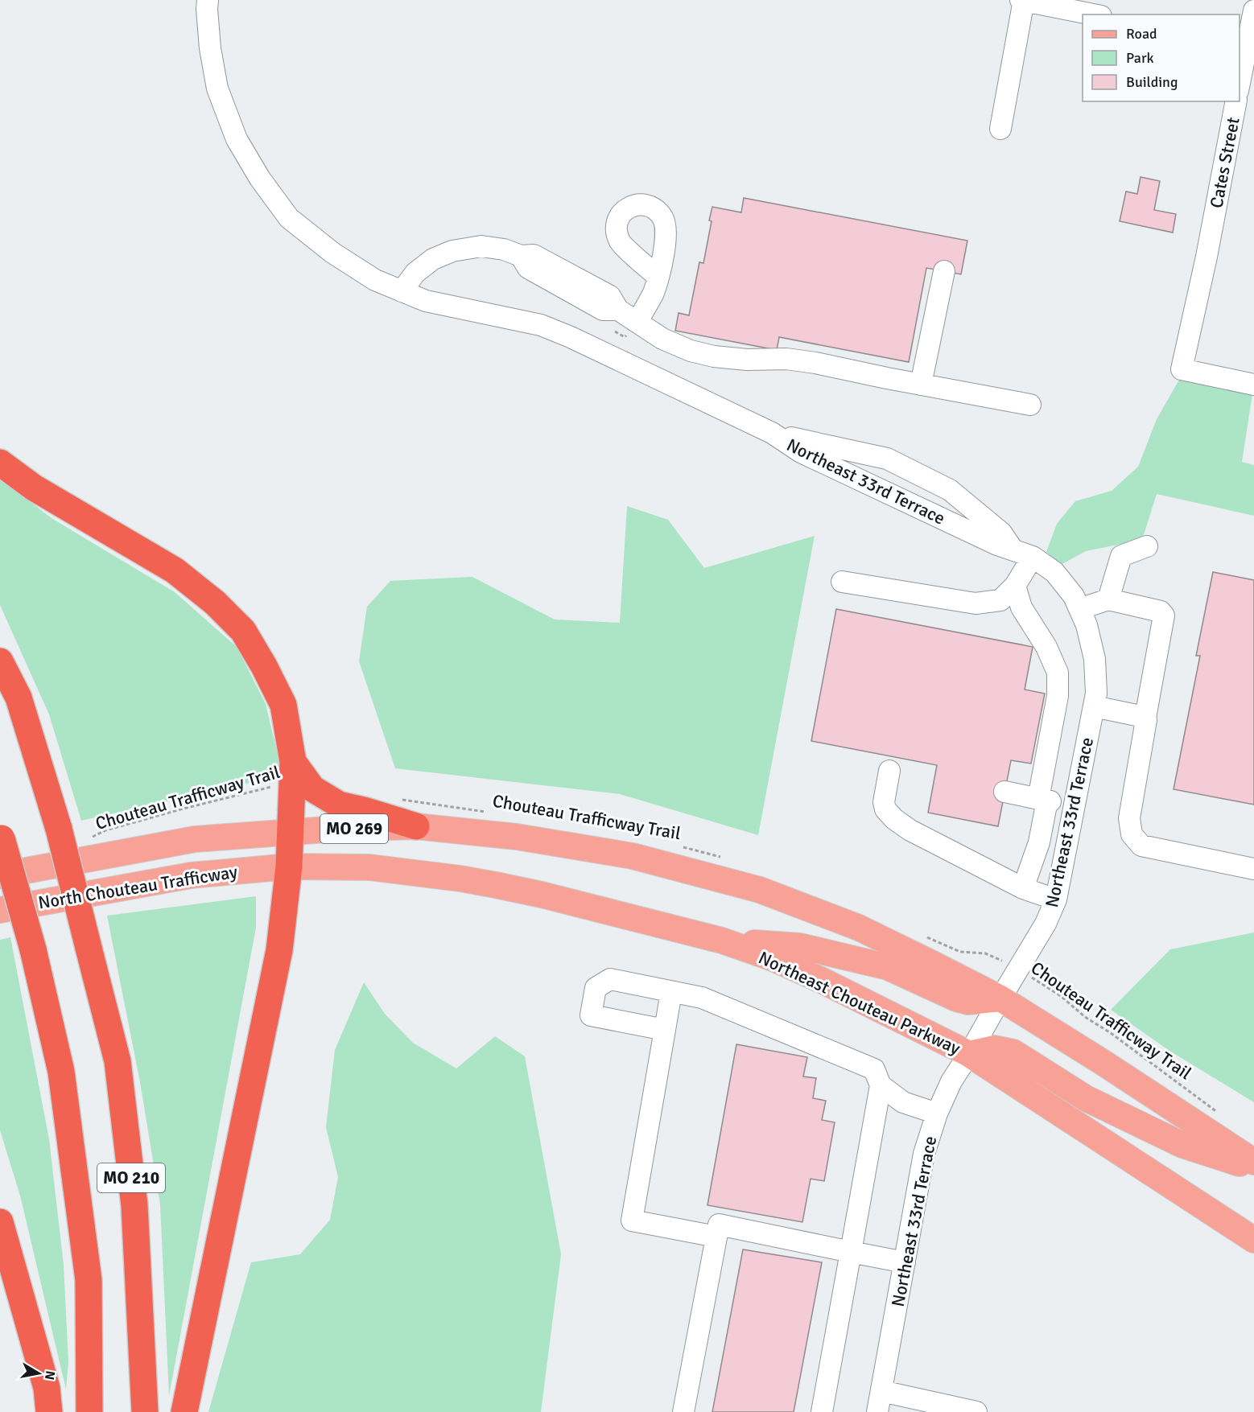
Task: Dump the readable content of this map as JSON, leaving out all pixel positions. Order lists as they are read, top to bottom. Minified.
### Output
{"streets":{"highway":["MO 210"],"main road":["MO 269","North Chouteau Trafficway","Northeast Chouteau Parkway"],"street":["Cates Street","Northeast 33rd Terrace"],"path":["Chouteau Trafficway Trail"]},"crossings":[["Northeast 33rd Terrace","Chouteau Trafficway Trail"],["Northeast 33rd Terrace","Northeast Chouteau Parkway"],["North Chouteau Trafficway","Northeast Chouteau Parkway"]],"legend":["Road","Park","Building"],"north":"right"}
